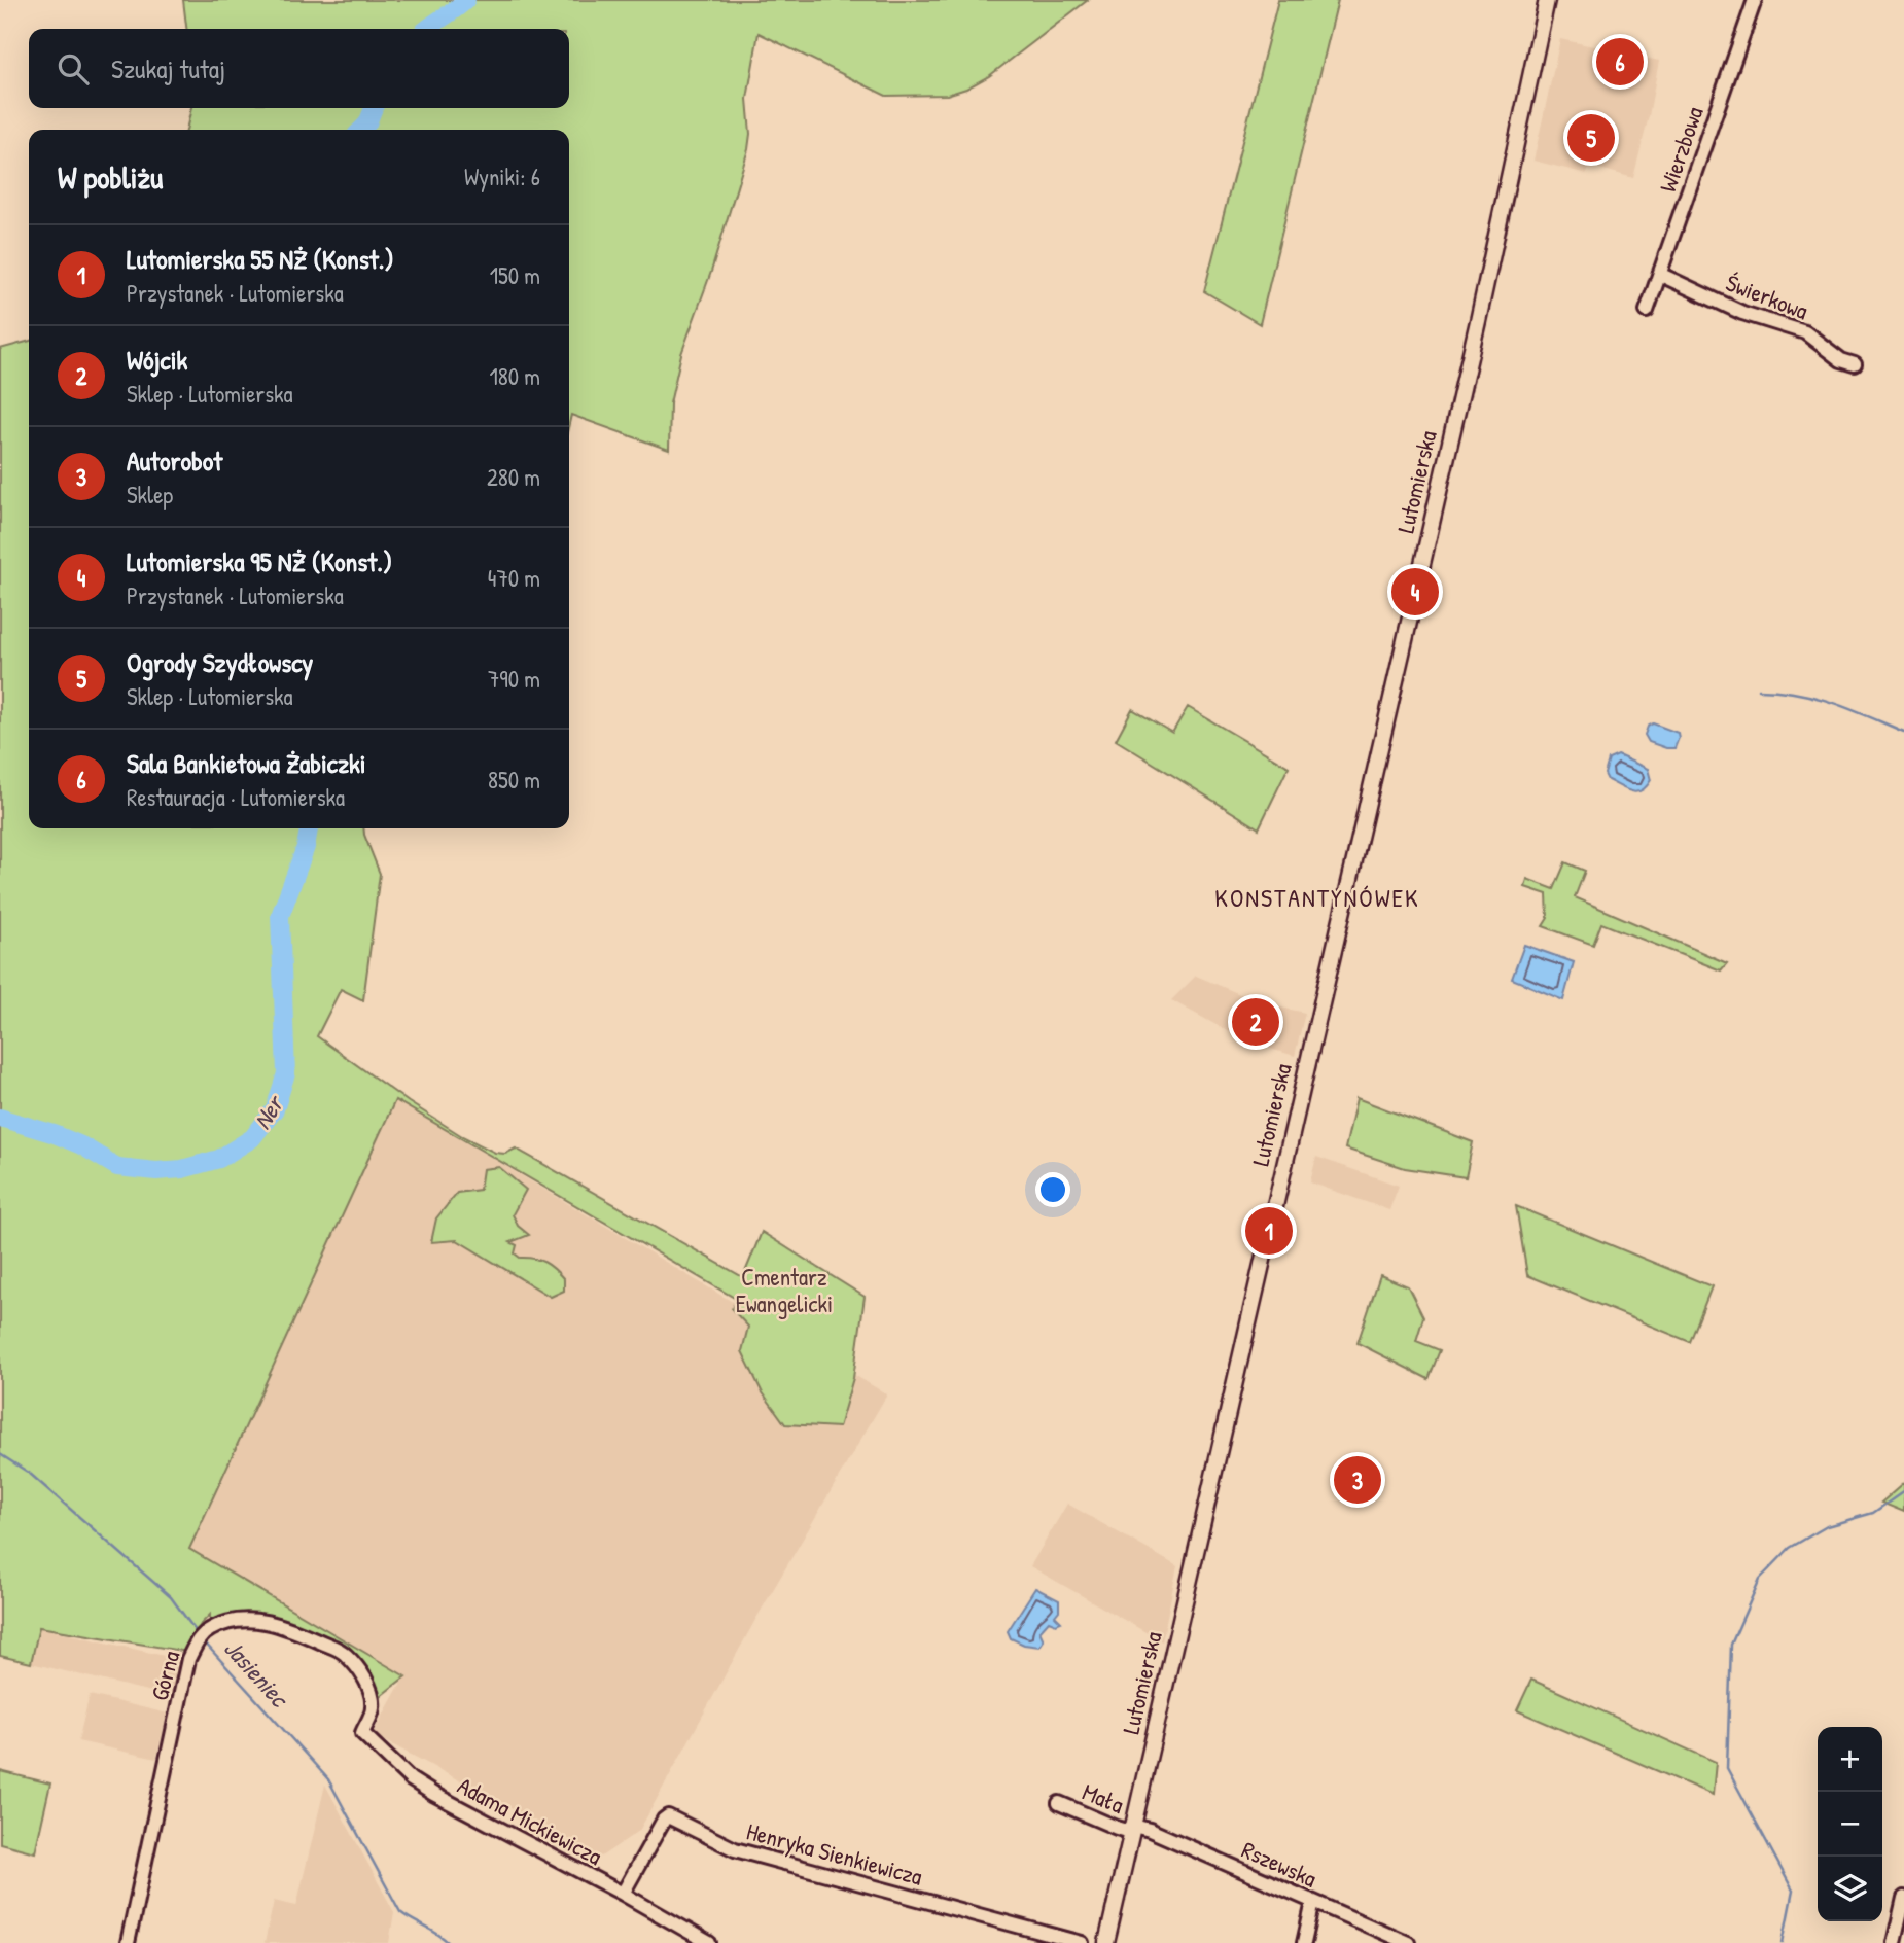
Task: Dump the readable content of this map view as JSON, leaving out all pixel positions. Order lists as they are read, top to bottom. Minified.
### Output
{"streets":{"main road":["Lutomierska"],"street":["Wierzbowa","Świerkowa","Górna","Mała","Adama Mickiewicza","Henryka Sienkiewicza","Rszewska"]},"crossings":[["Wierzbowa","Świerkowa"],["Lutomierska","Mała"],["Lutomierska","Rszewska"],["Górna","Adama Mickiewicza"],["Mała","Rszewska"],["Adama Mickiewicza","Henryka Sienkiewicza"]],"districts":["KONSTANTYNÓWEK"],"water":["Ner","Jasieniec"],"parks":["Cmentarz Ewangelicki"],"page":{"search":"Szukaj tutaj","pins":["6","5","4","2","1","3"],"heading":["W pobliżu","Wyniki: 6"],"list":[{"mark":"1","name":"Lutomierska 55 NŻ (Konst.)","note":"Przystanek · Lutomierska","value":"150 m"},{"mark":"2","name":"Wójcik","note":"Sklep · Lutomierska","value":"180 m"},{"mark":"3","name":"Autorobot","note":"Sklep","value":"280 m"},{"mark":"4","name":"Lutomierska 95 NŻ (Konst.)","note":"Przystanek · Lutomierska","value":"470 m"},{"mark":"5","name":"Ogrody Szydłowscy","note":"Sklep · Lutomierska","value":"790 m"},{"mark":"6","name":"Sala Bankietowa Żabiczki","note":"Restauracja · Lutomierska","value":"850 m"}],"map_buttons":["+","−"]}}
